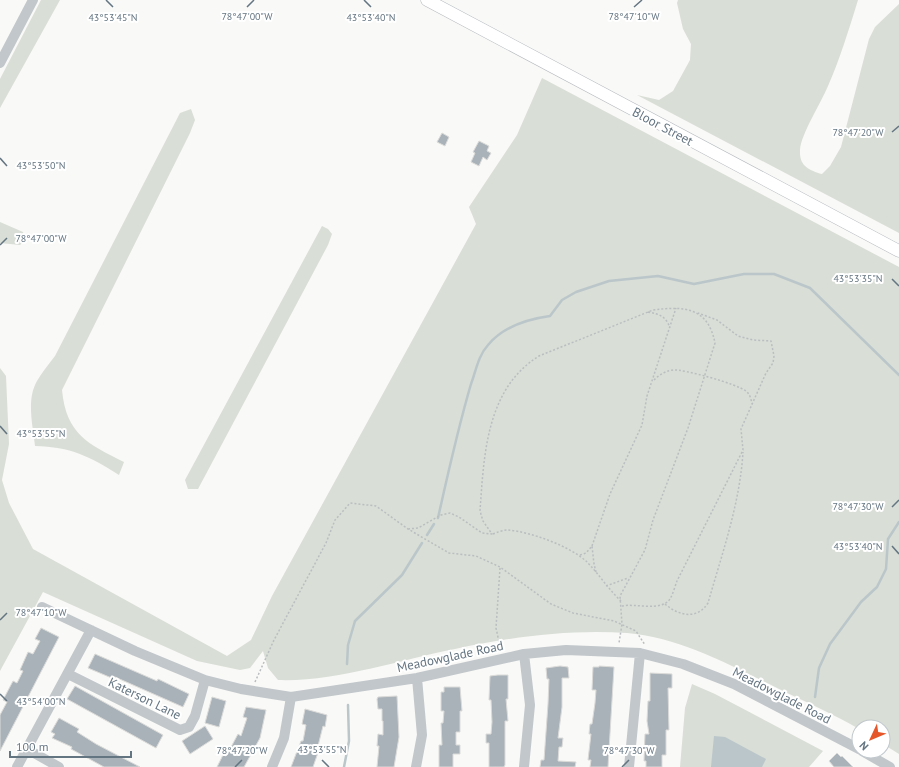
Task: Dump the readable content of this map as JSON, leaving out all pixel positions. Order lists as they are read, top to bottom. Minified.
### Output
{"streets":{"main road":["Bloor Street"],"street":["Meadowglade Road","Katerson Lane"]},"crossings":[["Meadowglade Road","Katerson Lane"]],"scale_bar":"100 m","north":"bottom left","coordinates":["78°47'00\"W","78°47'10\"W","43°53'45\"N","43°53'40\"N","78°47'20\"W","43°53'50\"N","43°53'35\"N","43°53'55\"N","78°47'30\"W","43°54'00\"N"]}
